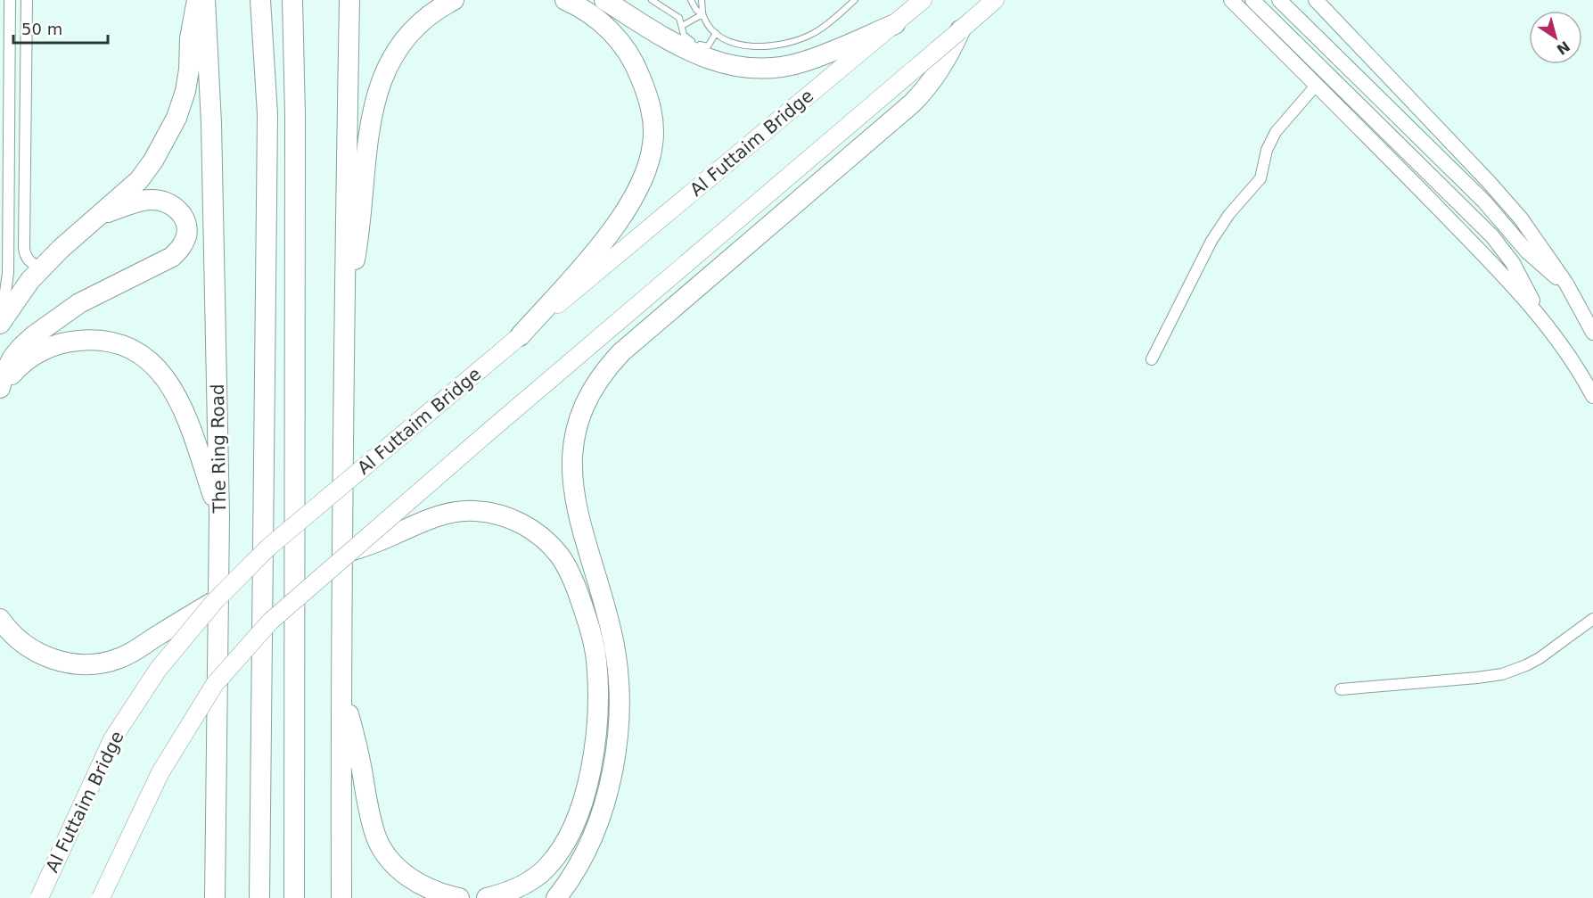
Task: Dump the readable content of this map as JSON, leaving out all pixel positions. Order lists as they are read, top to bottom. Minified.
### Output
{"streets":{"highway":["The Ring Road"],"main road":["Al Futtaim Bridge"]},"scale_bar":"50 m","north":"bottom right"}
